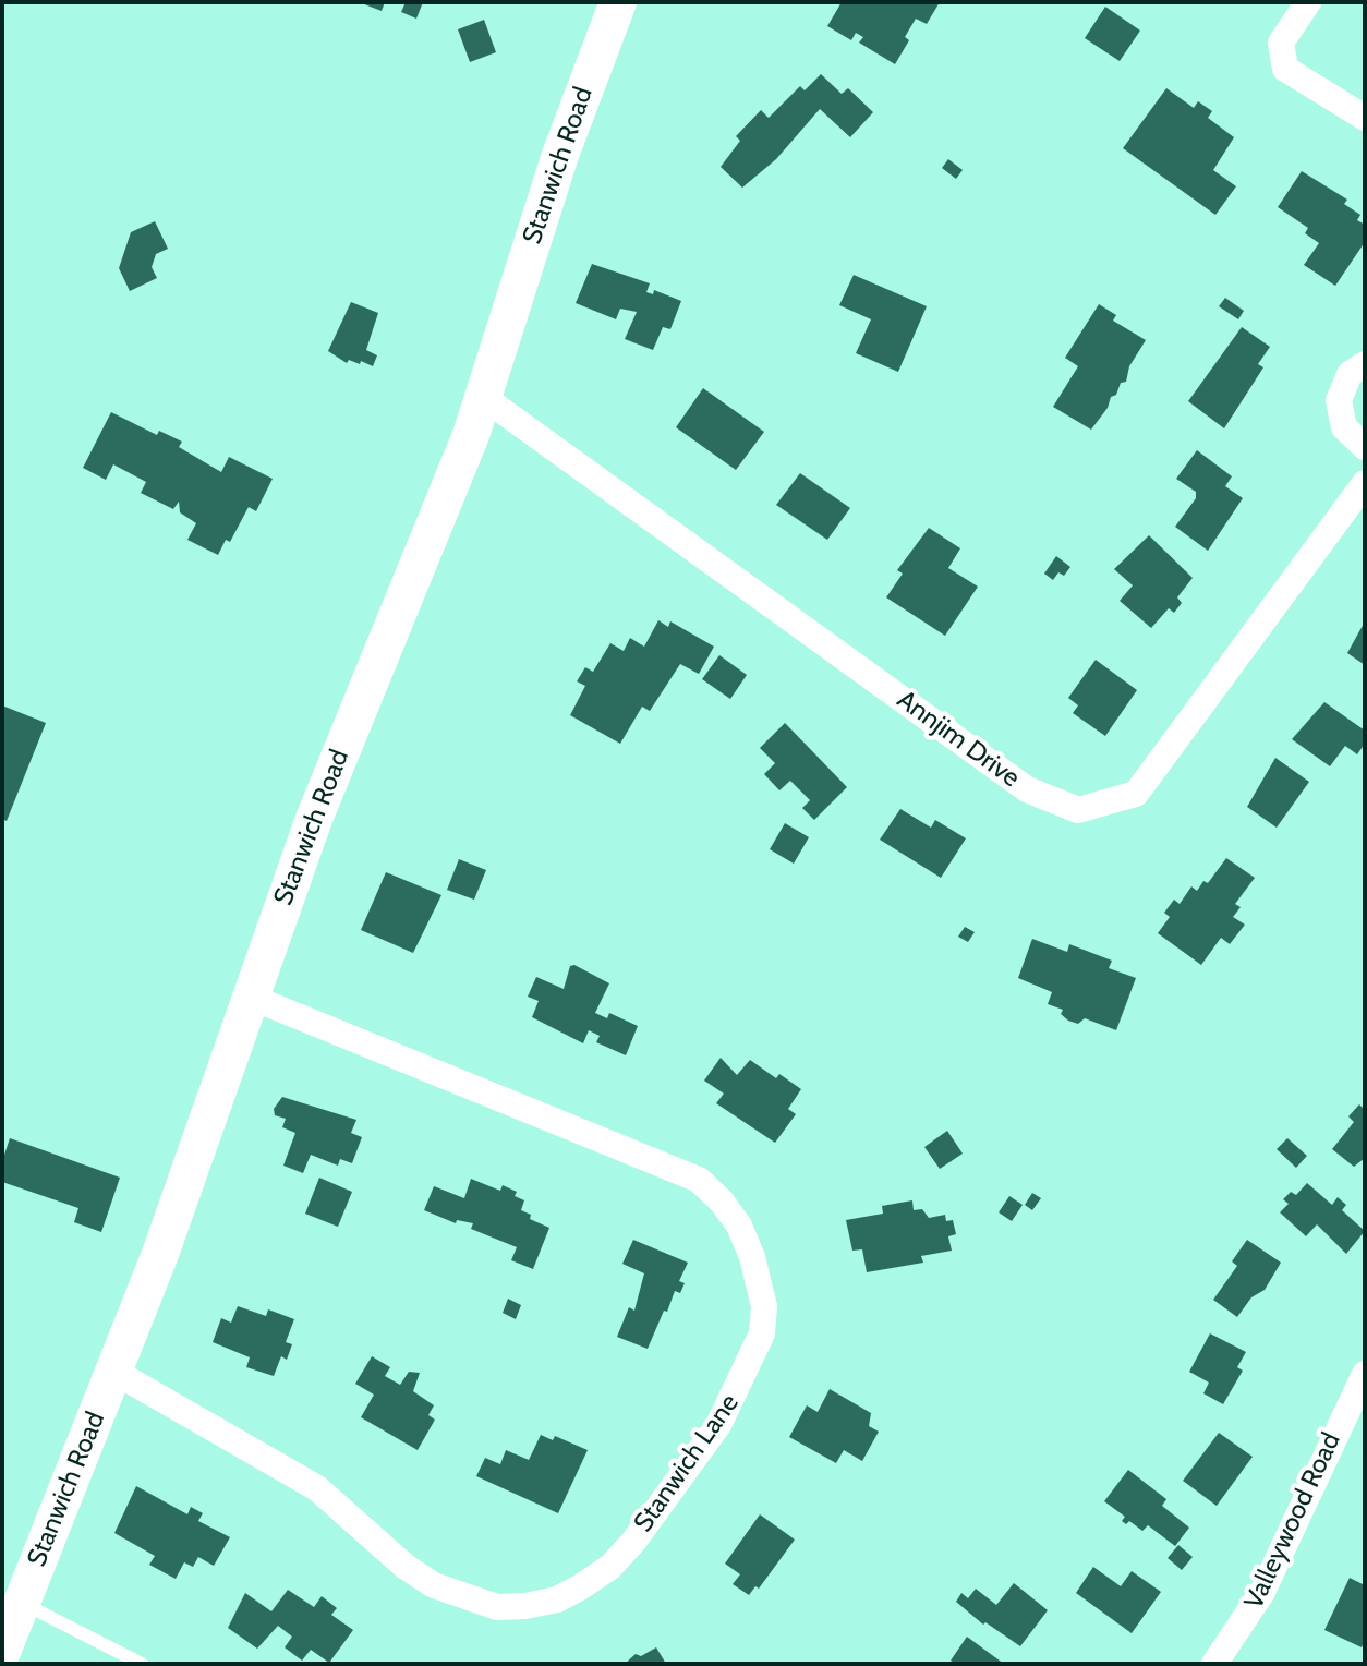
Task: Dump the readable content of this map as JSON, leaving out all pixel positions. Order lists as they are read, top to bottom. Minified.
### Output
{"streets":{"street":["Stanwich Road","Annjim Drive","Stanwich Lane","Valleywood Road"]},"crossings":[["Stanwich Road","Annjim Drive"],["Stanwich Road","Stanwich Lane"]]}
